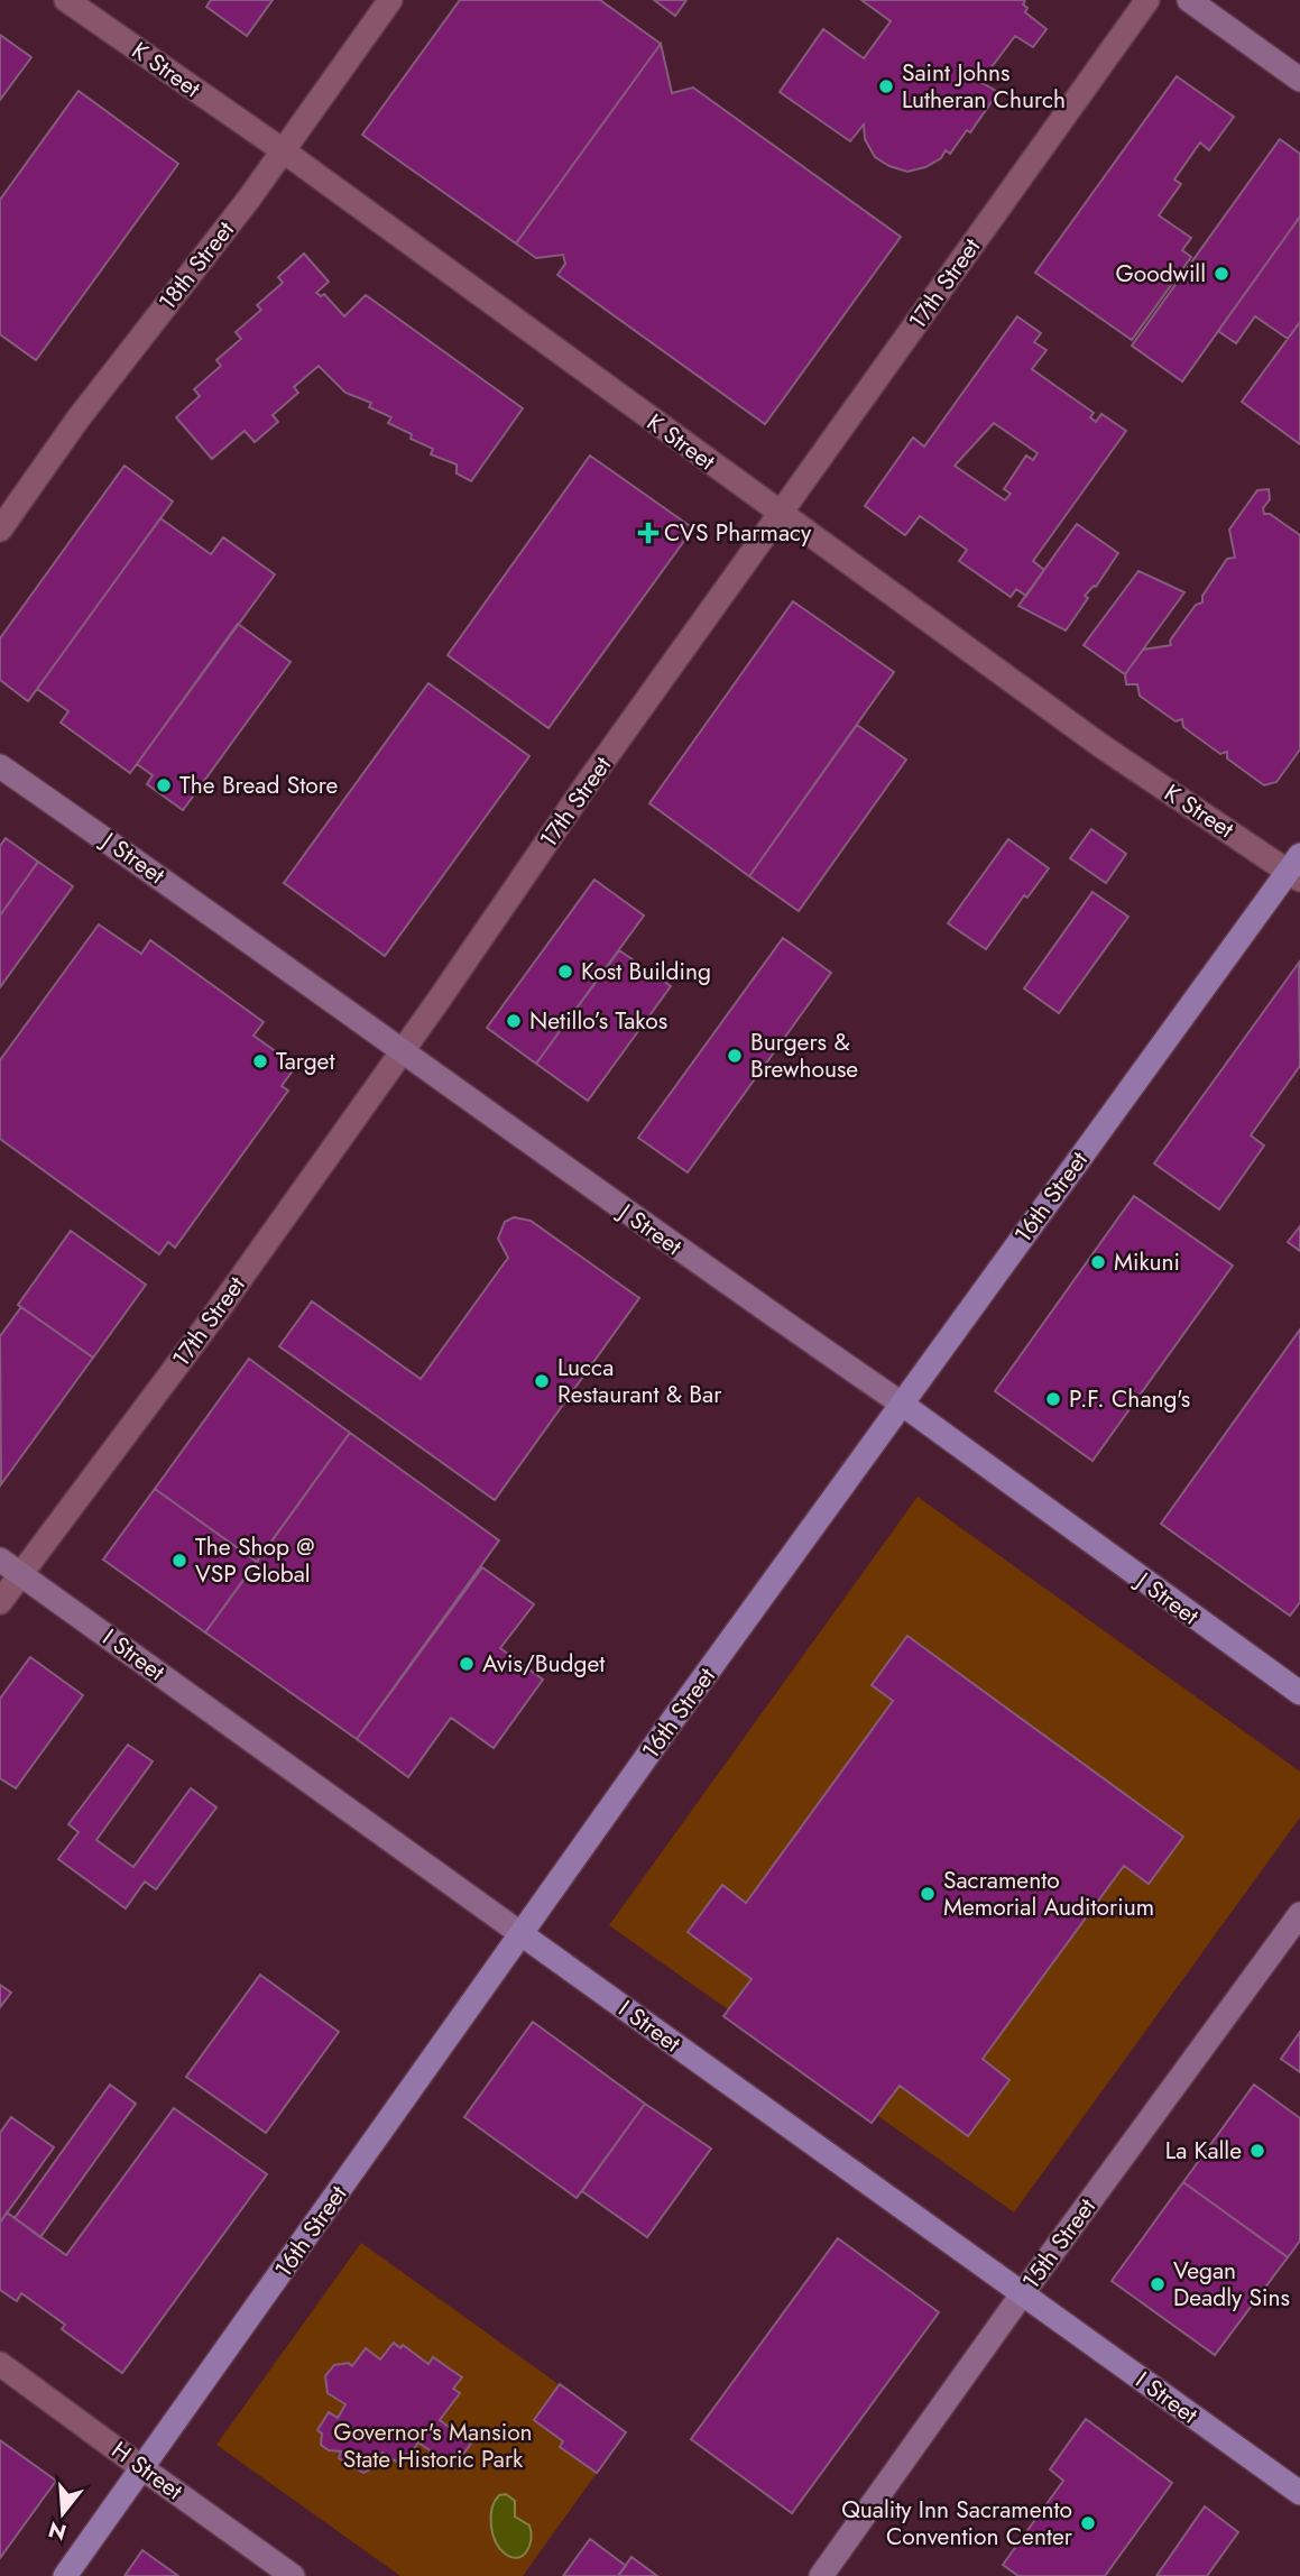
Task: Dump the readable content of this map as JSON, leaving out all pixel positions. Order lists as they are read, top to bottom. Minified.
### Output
{"streets":{"main road":["J Street","16th Street","I Street","15th Street","H Street"],"street":["K Street","18th Street","17th Street"]},"crossings":[["K Street","18th Street"],["K Street","17th Street"],["K Street","16th Street"],["17th Street","J Street"],["17th Street","I Street"],["J Street","16th Street"],["16th Street","I Street"],["16th Street","H Street"],["I Street","15th Street"]],"parks":["Governor's Mansion State Historic Park"],"places":{"other":["Saint Johns Lutheran Church","Goodwill","The Bread Store","Kost Building","Netillo’s Takos","Burgers & Brewhouse","Target","Mikuni","Lucca Restaurant & Bar","P.F. Chang's","The Shop @ VSP Global","Avis/Budget","Sacramento Memorial Auditorium","La Kalle","Vegan Deadly Sins","Quality Inn Sacramento Convention Center"],"health":["CVS Pharmacy"]},"north":"bottom"}
